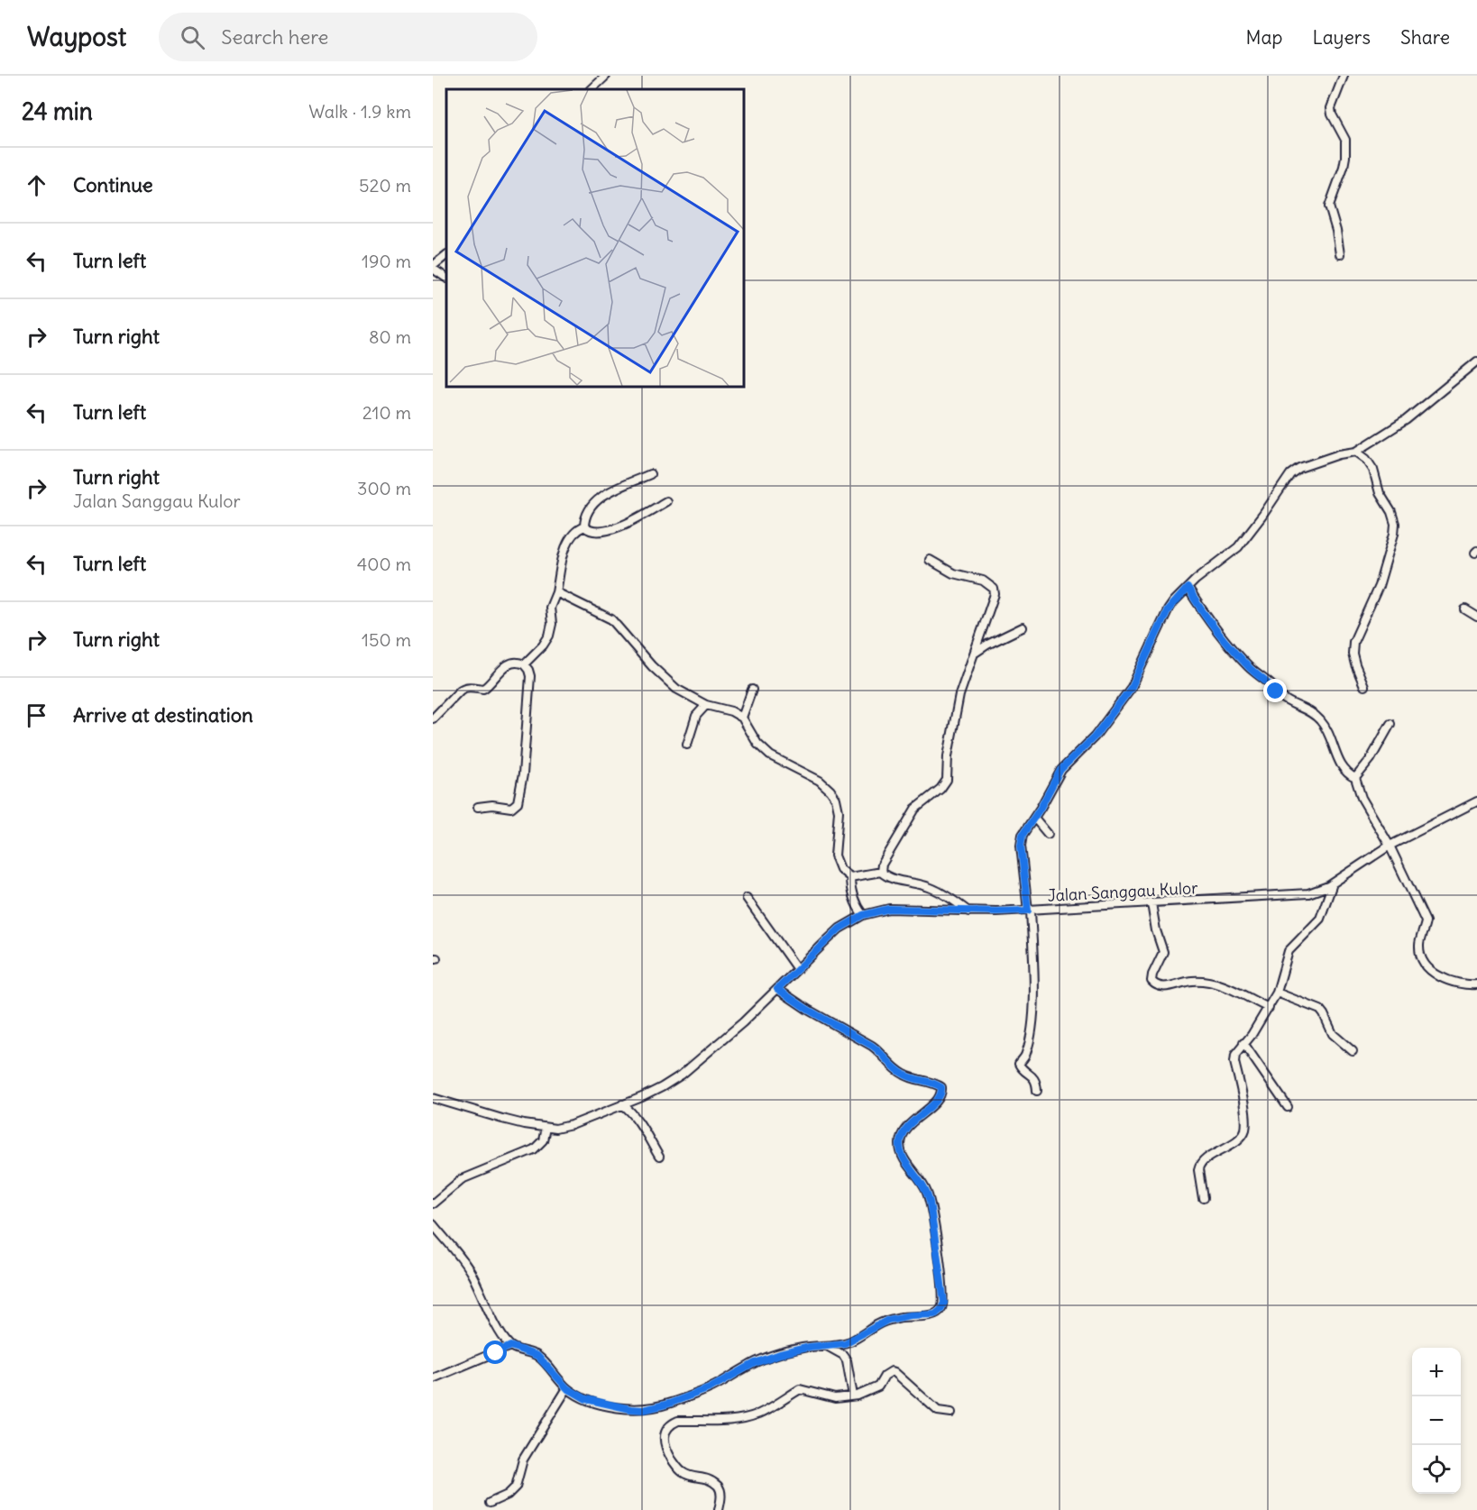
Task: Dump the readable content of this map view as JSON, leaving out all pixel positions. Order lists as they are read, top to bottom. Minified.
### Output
{"streets":{"street":["Jalan Sanggau Kulor"]},"page":{"header":"Waypost","search":"Search here","nav":["Map","Layers","Share"],"heading":["24 min","Walk · 1.9 km"],"list":[["Continue","520 m"],["Turn left","190 m"],["Turn right","80 m"],["Turn left","210 m"],["Turn right","Jalan Sanggau Kulor","300 m"],["Turn left","400 m"],["Turn right","150 m"],"Arrive at destination"],"map_buttons":["+","−"]}}
